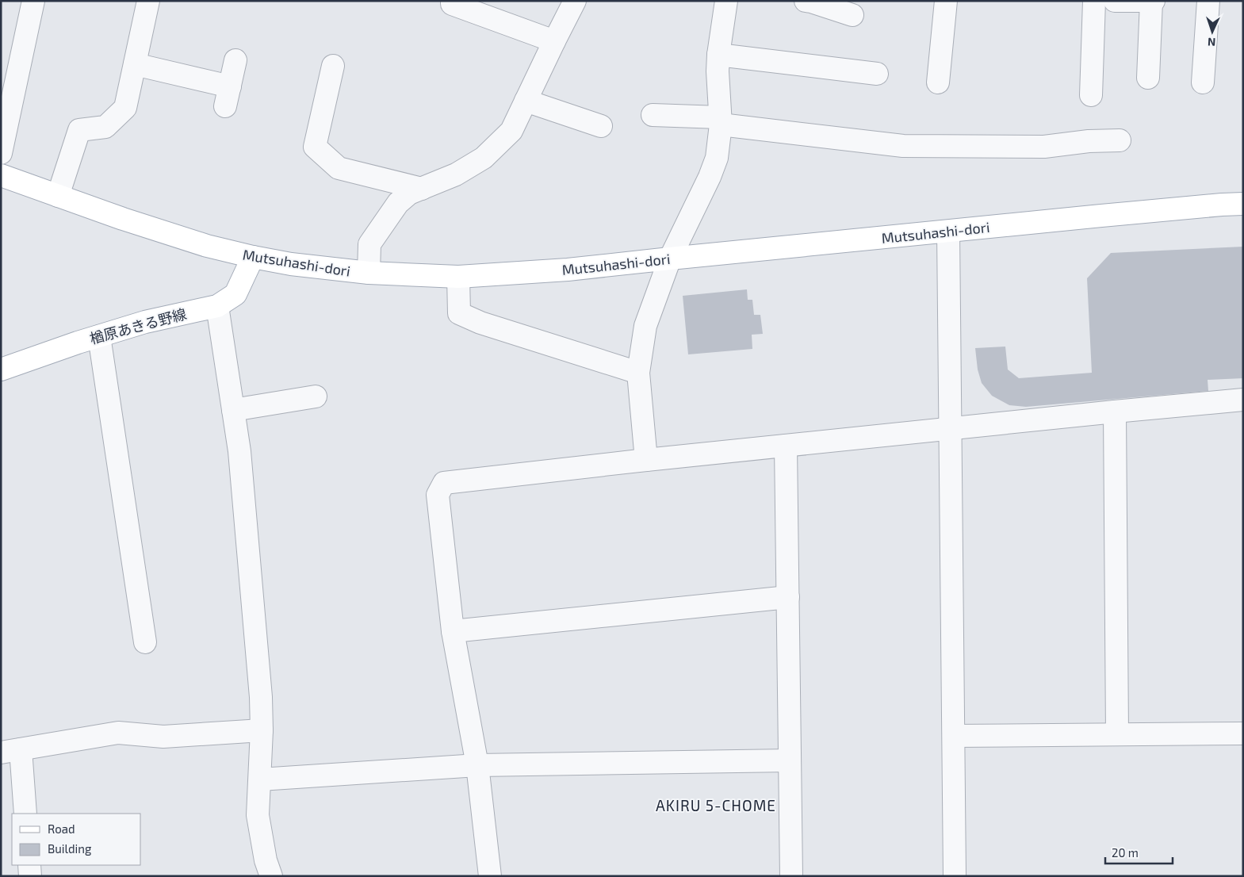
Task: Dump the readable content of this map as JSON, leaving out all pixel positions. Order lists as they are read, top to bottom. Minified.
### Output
{"streets":{"main road":["Mutsuhashi-dori","楢原あきる野線"]},"crossings":[["Mutsuhashi-dori","楢原あきる野線"]],"districts":["AKIRU 5-CHOME"],"legend":["Road","Building"],"scale_bar":"20 m","north":"bottom"}
